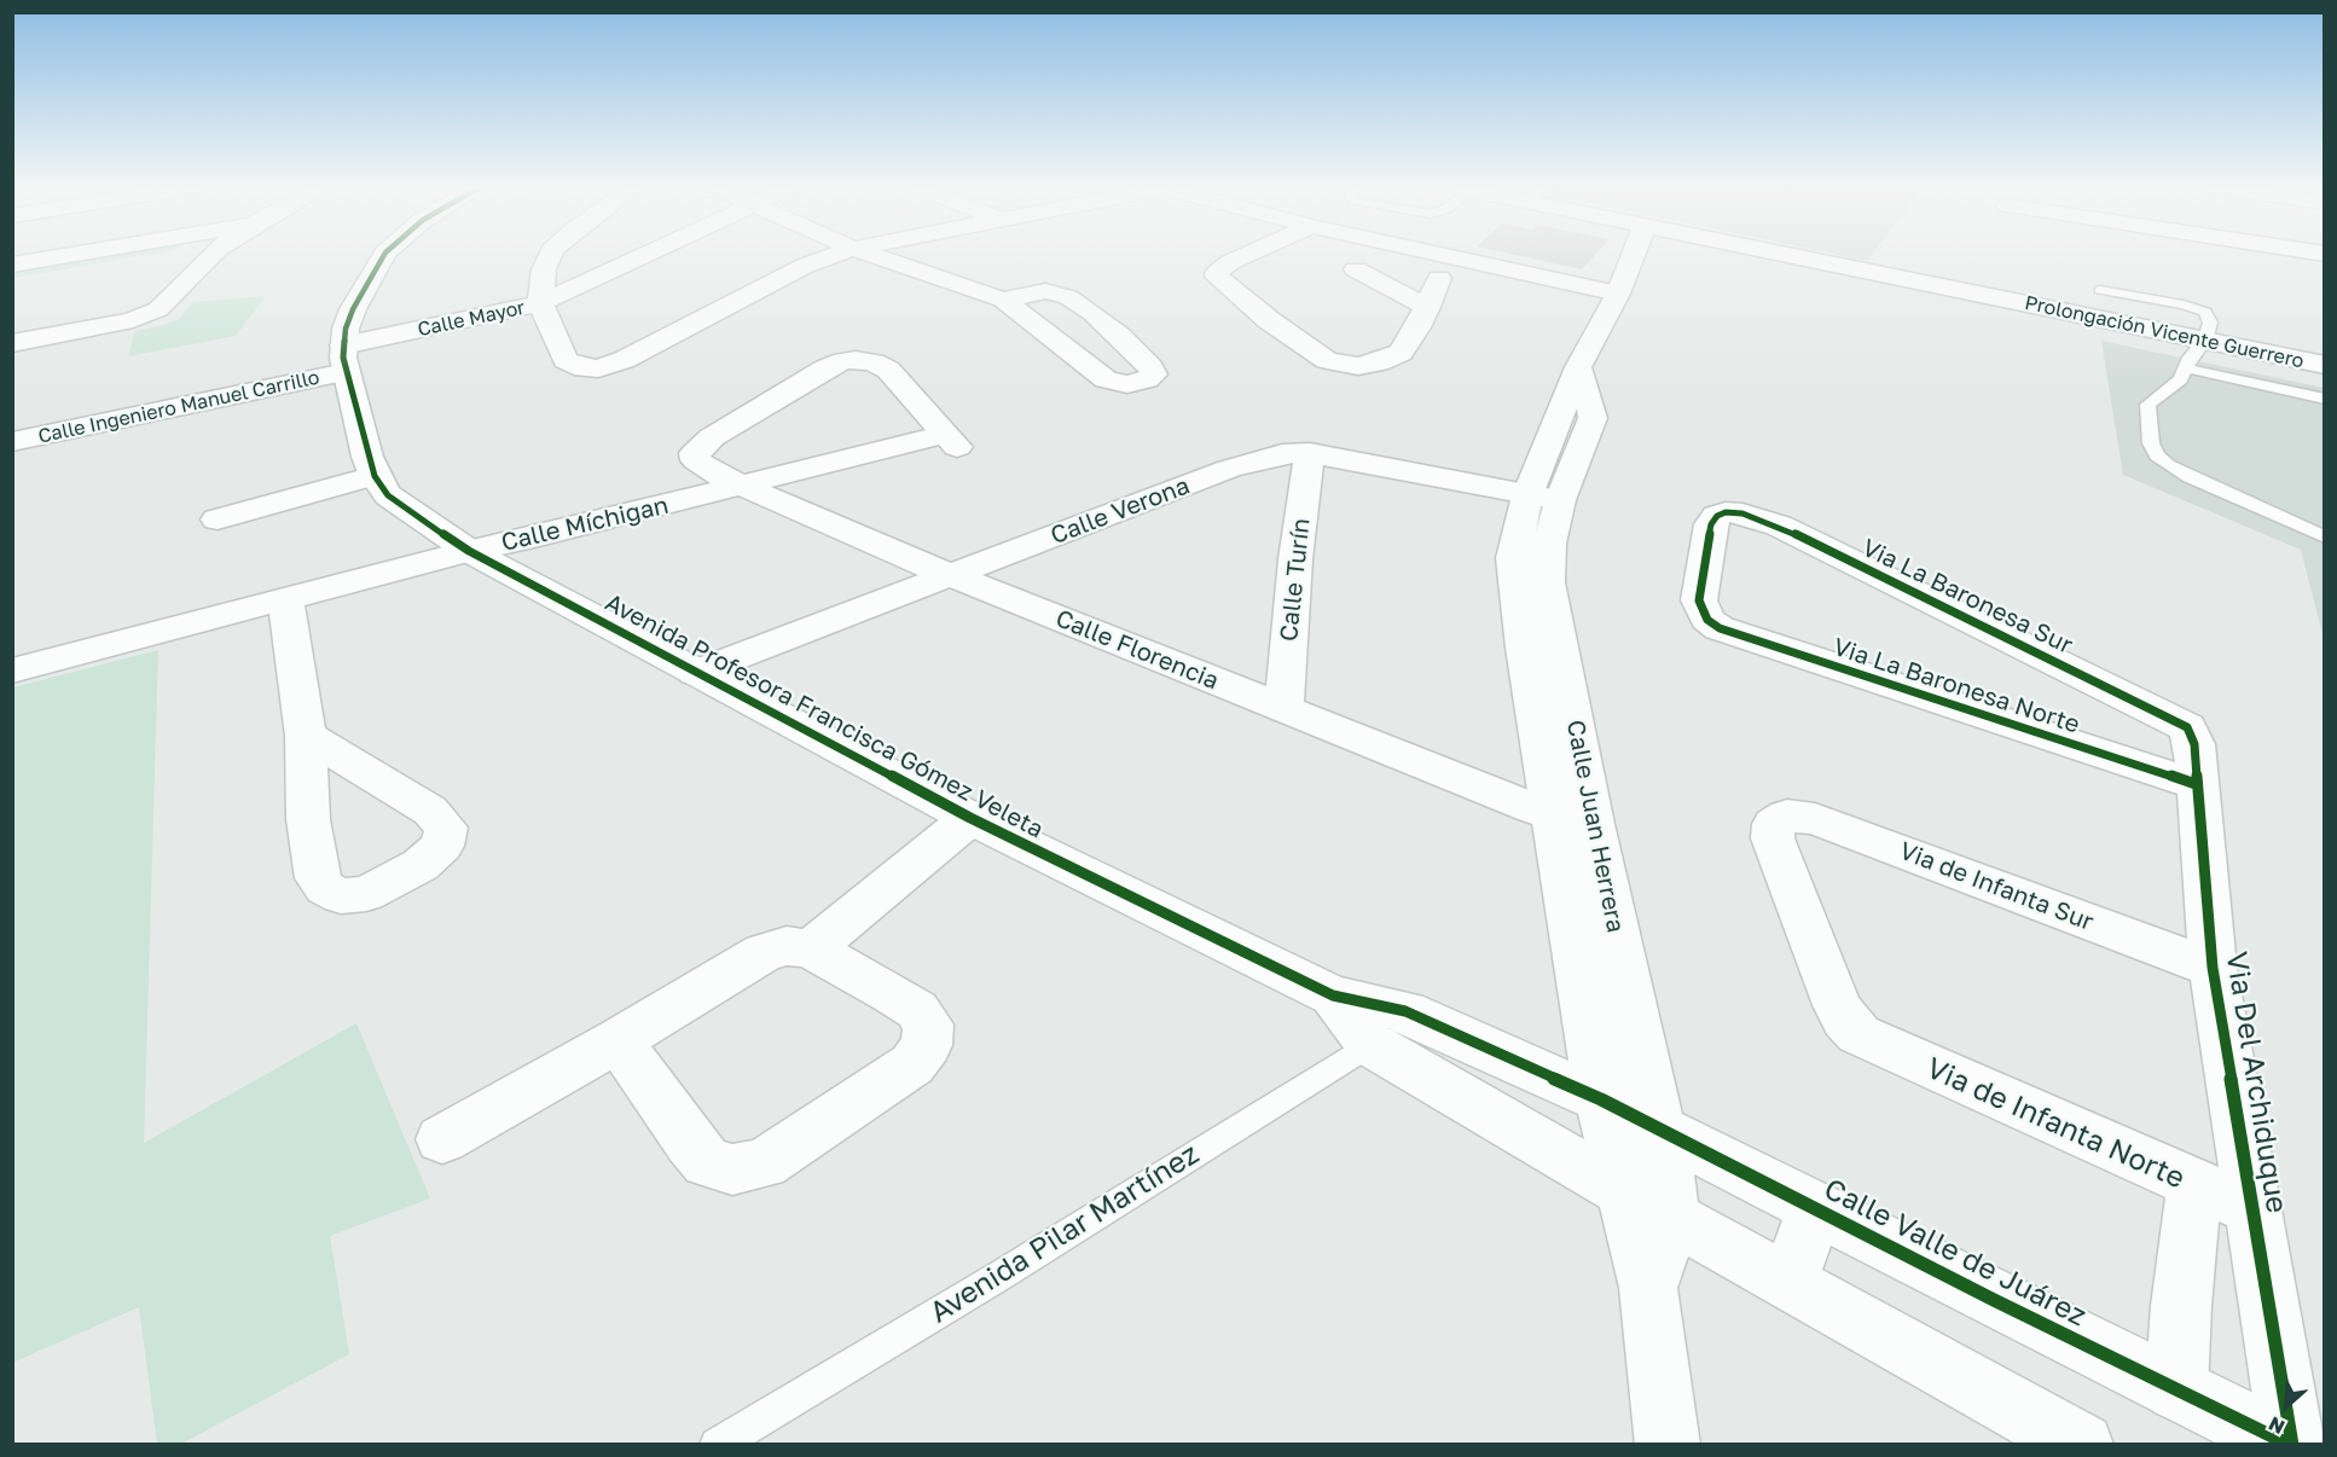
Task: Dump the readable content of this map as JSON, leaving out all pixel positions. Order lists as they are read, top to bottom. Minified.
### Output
{"streets":{"street":["Calle Mayor","Prolongación Vicente Guerrero","Calle Ingeniero Manuel Carrillo","Calle Verona","Calle Míchigan","Calle Turín","Via La Baronesa Sur","Calle Florencia","Via La Baronesa Norte","Avenida Profesora Francisca Gómez Veleta","Calle Juan Herrera","Via de Infanta Sur","Via Del Archiduque","Via de Infanta Norte","Calle Valle de Juárez"],"lane":["Avenida Pilar Martínez"]},"crossings":[["Calle Mayor","Calle Ingeniero Manuel Carrillo"],["Calle Mayor","Avenida Profesora Francisca Gómez Veleta"],["Calle Ingeniero Manuel Carrillo","Avenida Profesora Francisca Gómez Veleta"],["Calle Verona","Calle Turín"],["Calle Verona","Calle Florencia"],["Calle Verona","Avenida Profesora Francisca Gómez Veleta"],["Calle Verona","Calle Juan Herrera"],["Calle Míchigan","Calle Florencia"],["Calle Míchigan","Avenida Profesora Francisca Gómez Veleta"],["Calle Turín","Calle Florencia"],["Via La Baronesa Sur","Via La Baronesa Norte"],["Via La Baronesa Sur","Via Del Archiduque"],["Calle Florencia","Calle Juan Herrera"],["Via La Baronesa Norte","Via Del Archiduque"],["Avenida Profesora Francisca Gómez Veleta","Calle Juan Herrera"],["Avenida Profesora Francisca Gómez Veleta","Avenida Pilar Martínez"],["Avenida Profesora Francisca Gómez Veleta","Calle Valle de Juárez"],["Calle Juan Herrera","Calle Valle de Juárez"],["Via de Infanta Sur","Via Del Archiduque"],["Via de Infanta Sur","Via de Infanta Norte"],["Via Del Archiduque","Via de Infanta Norte"],["Via Del Archiduque","Calle Valle de Juárez"]],"north":"bottom left"}
